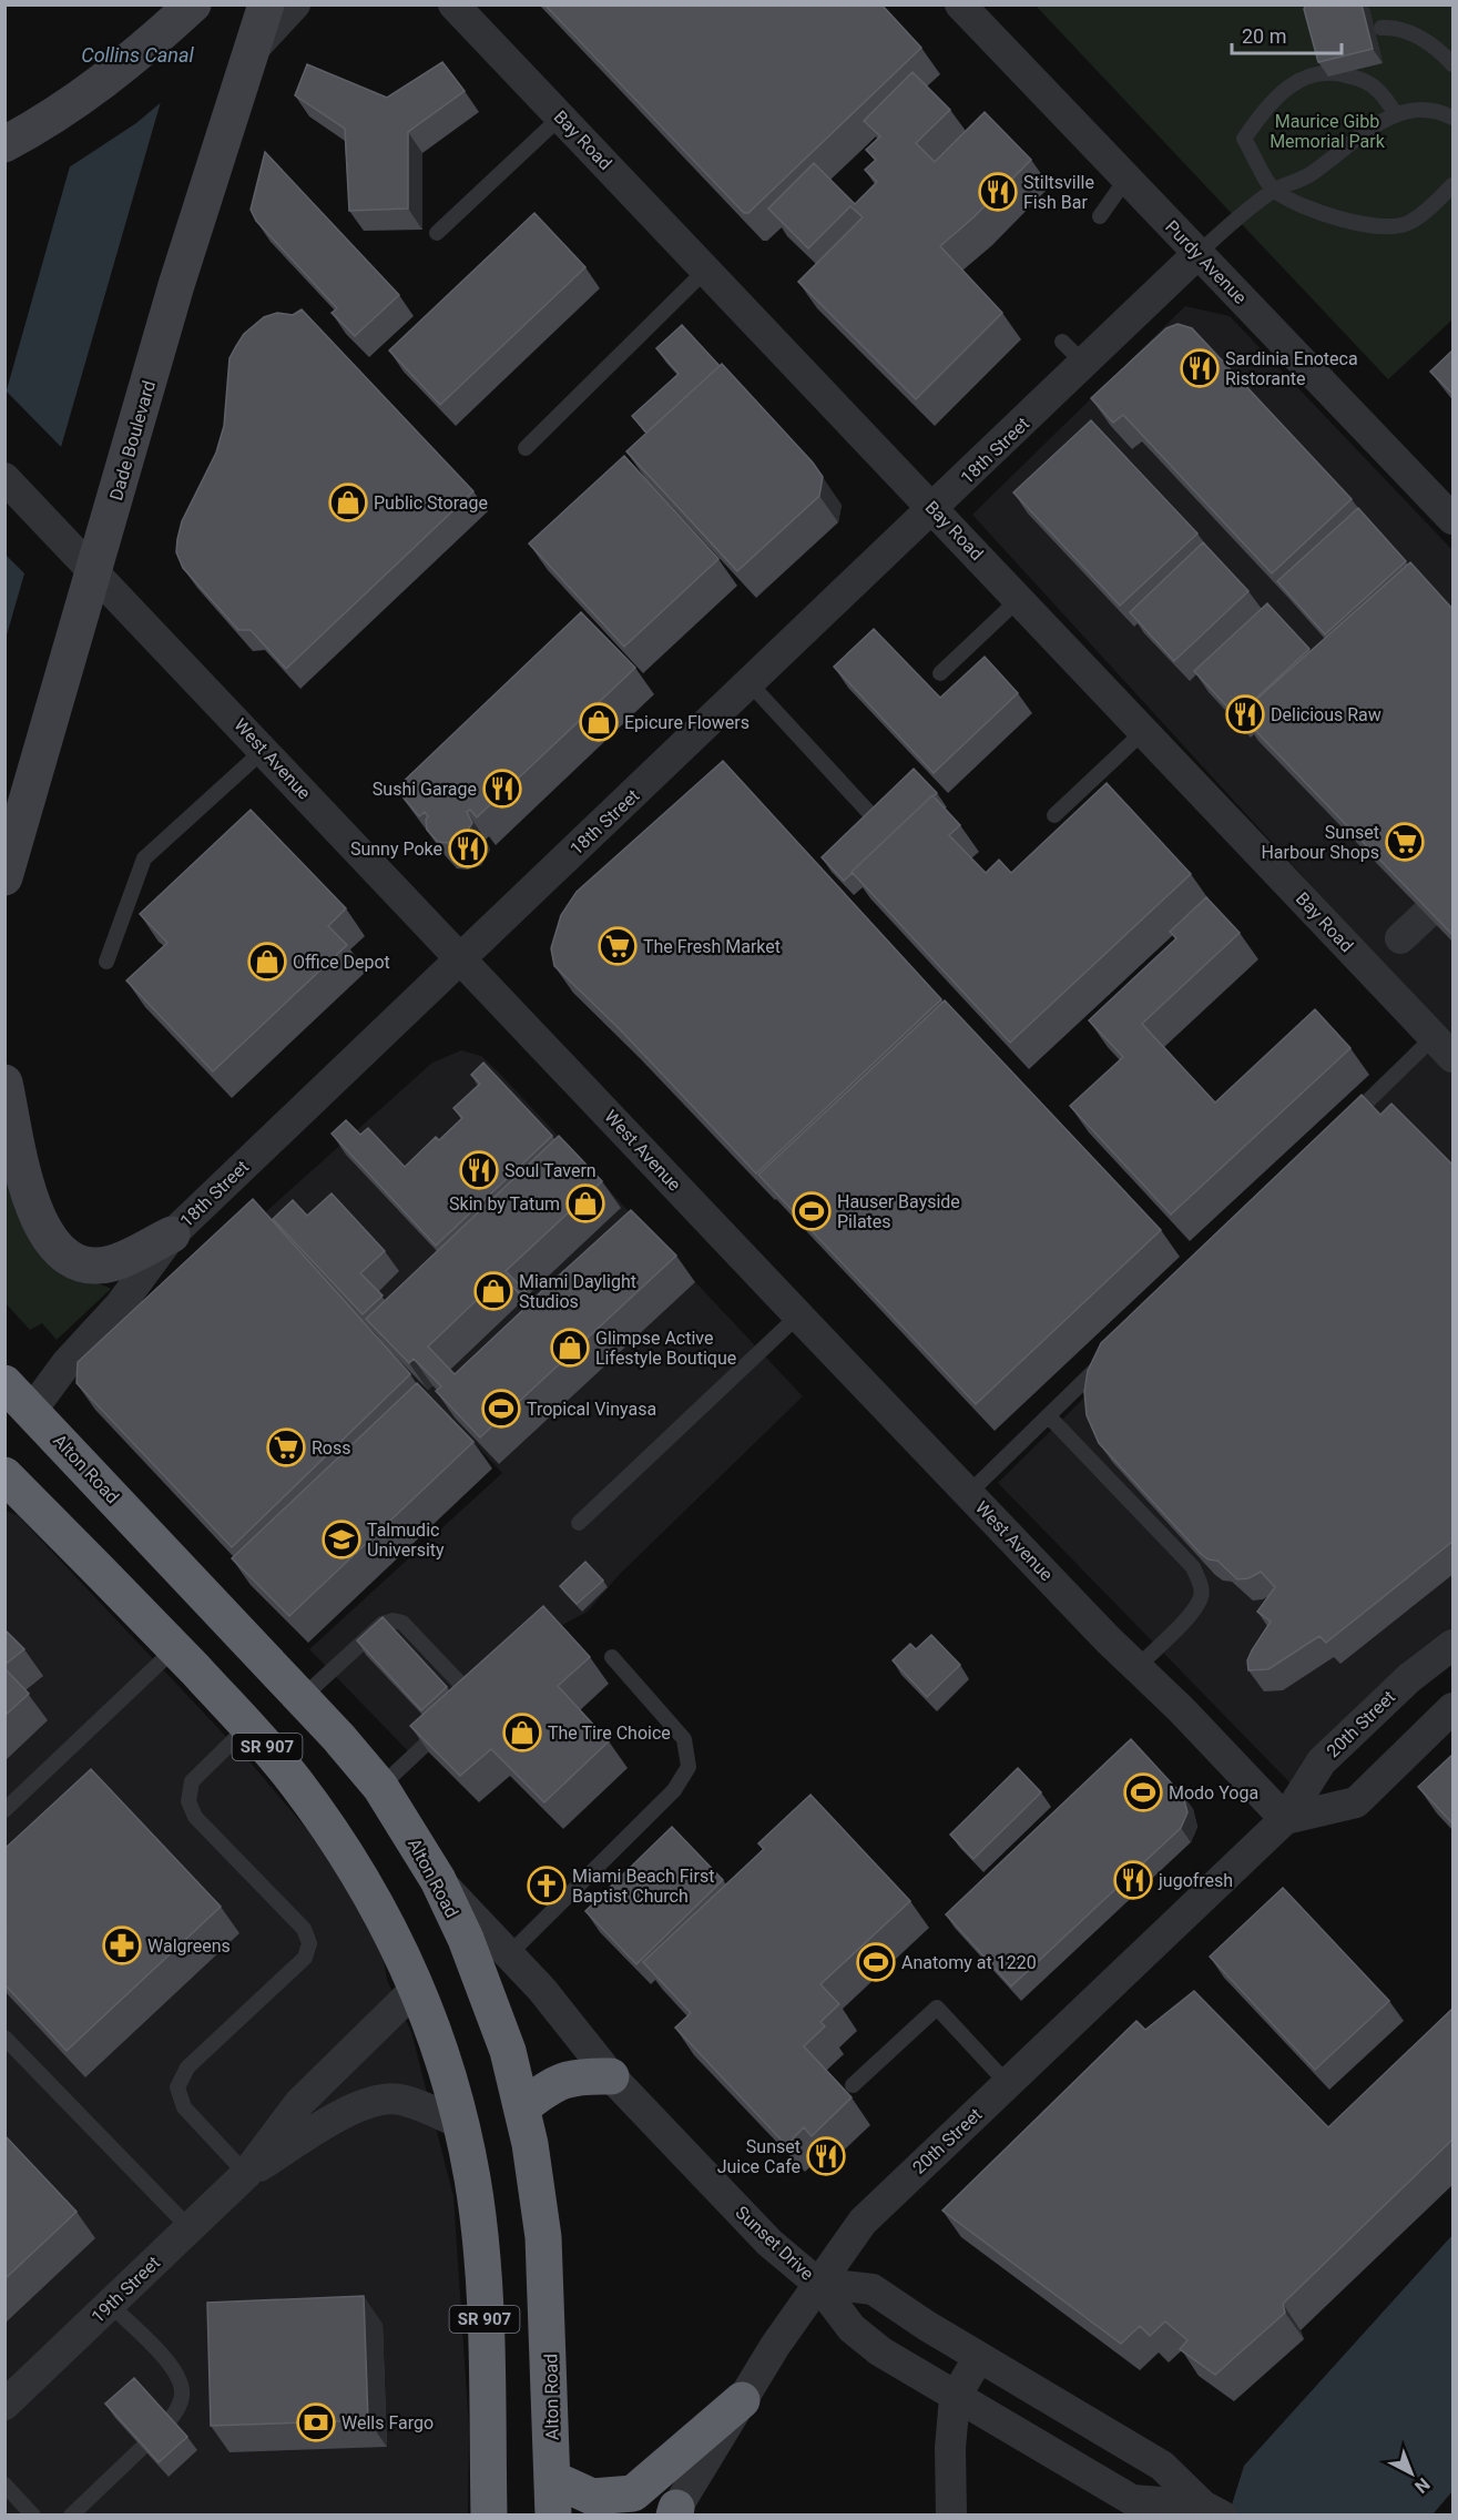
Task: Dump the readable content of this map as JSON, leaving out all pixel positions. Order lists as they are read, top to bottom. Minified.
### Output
{"streets":{"highway":["Alton Road","SR 907"],"main road":["Dade Boulevard"],"street":["Bay Road","Purdy Avenue","18th Street","West Avenue","20th Street","Sunset Drive","19th Street"]},"crossings":[["Bay Road","18th Street"],["Purdy Avenue","18th Street"],["Dade Boulevard","West Avenue"],["18th Street","West Avenue"],["18th Street","Alton Road"],["West Avenue","20th Street"],["Alton Road","Sunset Drive"],["20th Street","Sunset Drive"],["SR 907","19th Street"]],"water":["Collins Canal"],"parks":["Maurice Gibb Memorial Park"],"places":{"restaurant":["Stiltsville Fish Bar","Sardinia Enoteca Ristorante","Delicious Raw","Sushi Garage","Sunny Poke","Soul Tavern","jugofresh","Sunset Juice Cafe"],"shop":["Public Storage","Epicure Flowers","Office Depot","Skin by Tatum","Miami Daylight Studios","Glimpse Active Lifestyle Boutique","The Tire Choice"],"supermarket":["Sunset Harbour Shops","The Fresh Market","Ross"],"sports":["Hauser Bayside Pilates","Tropical Vinyasa","Modo Yoga","Anatomy at 1220"],"school or university":["Talmudic University"],"church":["Miami Beach First Baptist Church"],"pharmacy":["Walgreens"],"bank":["Wells Fargo"]},"scale_bar":"20 m","north":"bottom right"}
